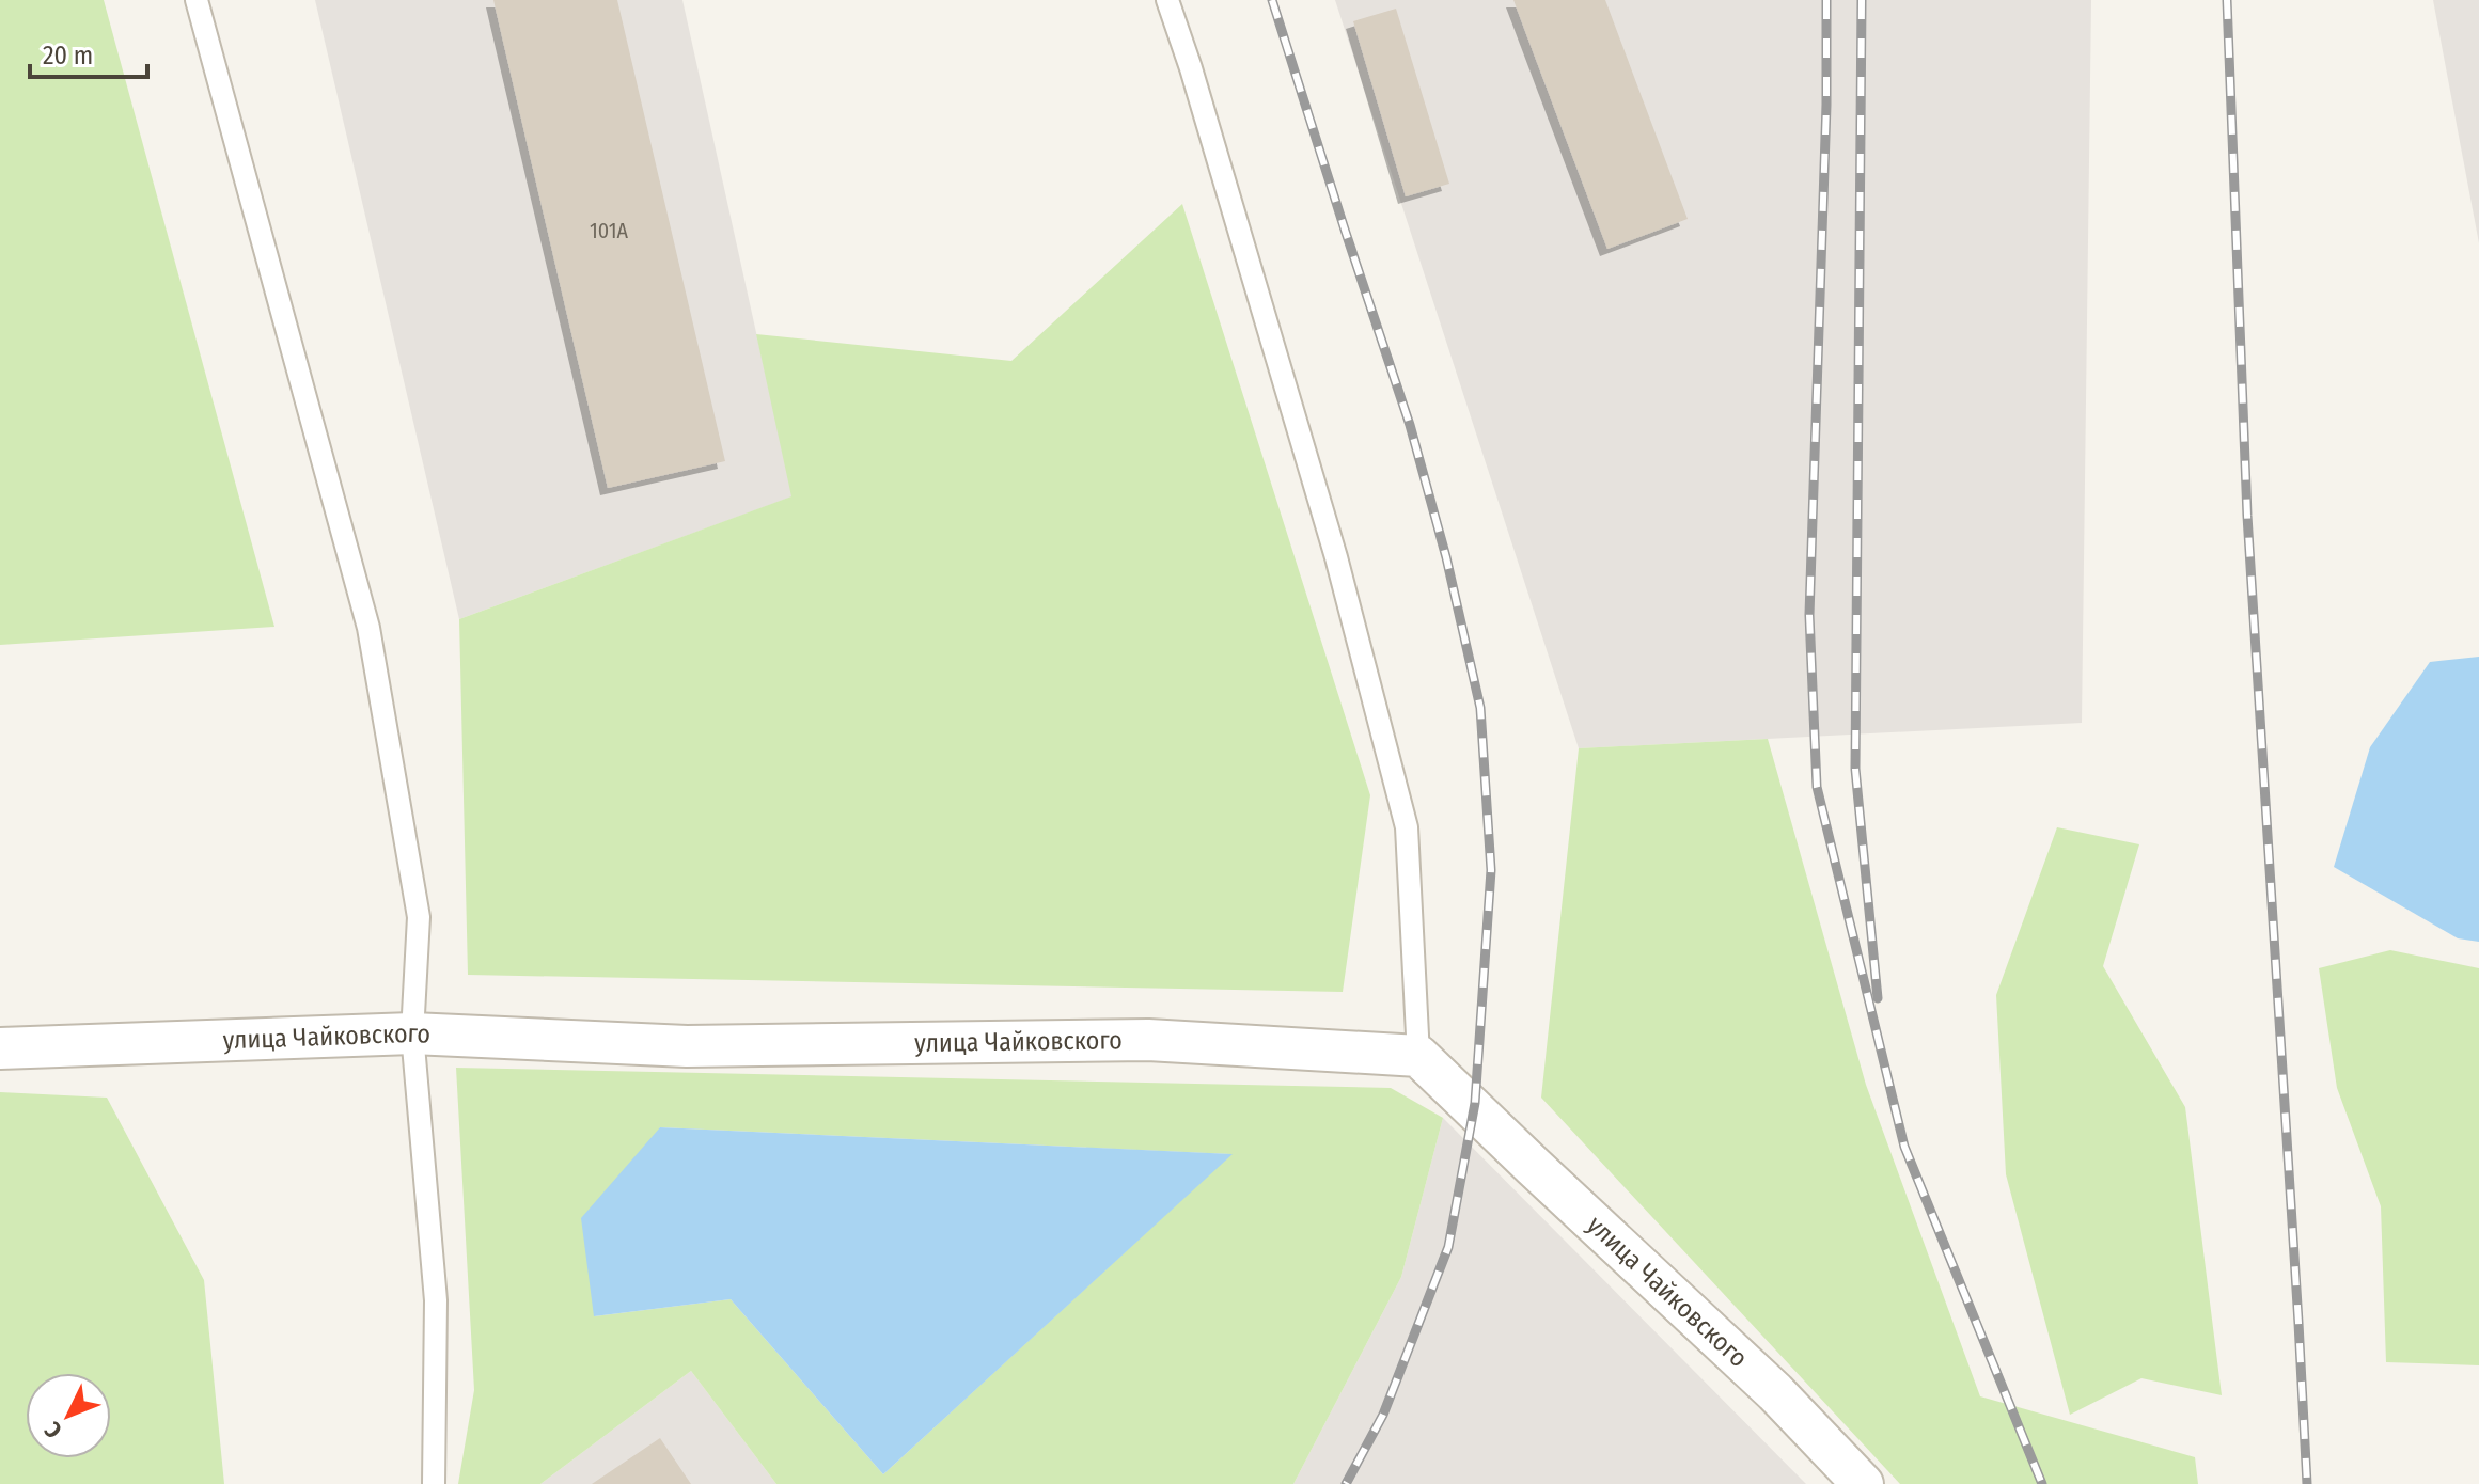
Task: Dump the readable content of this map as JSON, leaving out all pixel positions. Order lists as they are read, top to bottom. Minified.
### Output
{"streets":{"street":["улица Чайковского"]},"house_numbers":["101А"],"scale_bar":"20 m","north":"bottom left"}
